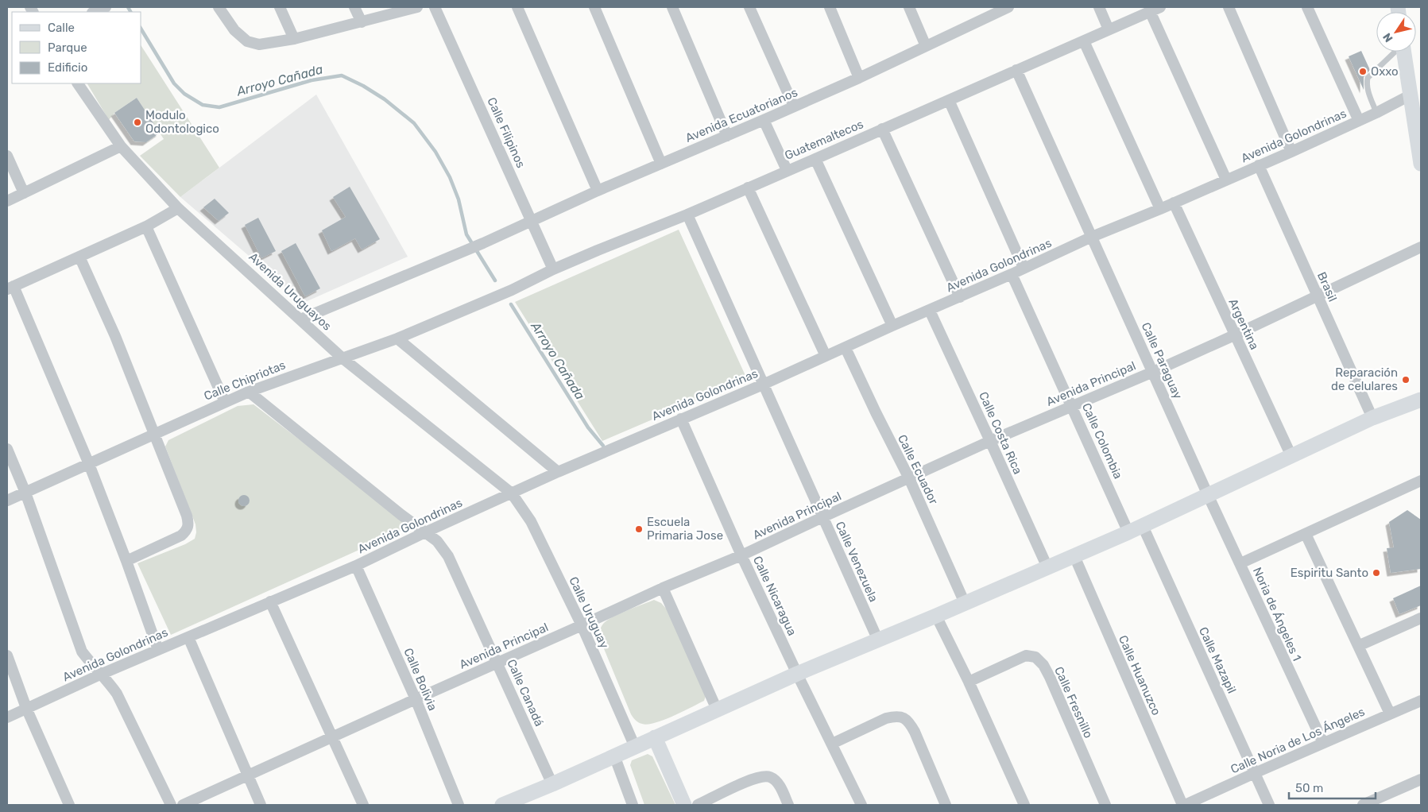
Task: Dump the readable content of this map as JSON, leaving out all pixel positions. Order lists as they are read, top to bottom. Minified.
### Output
{"streets":{"street":["Avenida Ecuatorianos","Calle Filipinos","Avenida Golondrinas","Guatemaltecos","Brasil","Avenida Uruguayos","Argentina","Calle Paraguay","Calle Chipriotas","Avenida Principal","Calle Costa Rica","Calle Colombia","Calle Ecuador","Calle Venezuela","Calle Nicaragua","Calle Uruguay","Noria de Ángeles 1","Calle Mazapil","Calle Huanuzco","Calle Bolivia","Calle Canadá","Calle Fresnillo","Calle Noria de Los Ángeles"]},"crossings":[["Avenida Ecuatorianos","Calle Filipinos"],["Avenida Ecuatorianos","Avenida Uruguayos"],["Calle Filipinos","Guatemaltecos"],["Avenida Golondrinas","Brasil"],["Avenida Golondrinas","Avenida Uruguayos"],["Avenida Golondrinas","Argentina"],["Avenida Golondrinas","Calle Paraguay"],["Avenida Golondrinas","Calle Costa Rica"],["Avenida Golondrinas","Calle Colombia"],["Avenida Golondrinas","Calle Ecuador"],["Avenida Golondrinas","Calle Venezuela"],["Avenida Golondrinas","Calle Nicaragua"],["Avenida Golondrinas","Calle Uruguay"],["Avenida Golondrinas","Calle Bolivia"],["Avenida Golondrinas","Calle Canadá"],["Guatemaltecos","Calle Paraguay"],["Guatemaltecos","Calle Chipriotas"],["Guatemaltecos","Calle Venezuela"],["Brasil","Avenida Principal"],["Avenida Uruguayos","Calle Chipriotas"],["Avenida Uruguayos","Calle Uruguay"],["Argentina","Avenida Principal"],["Calle Paraguay","Avenida Principal"],["Calle Paraguay","Noria de Ángeles 1"],["Calle Chipriotas","Calle Canadá"],["Avenida Principal","Calle Costa Rica"],["Avenida Principal","Calle Colombia"],["Avenida Principal","Calle Ecuador"],["Avenida Principal","Calle Venezuela"],["Avenida Principal","Calle Nicaragua"],["Avenida Principal","Calle Uruguay"],["Avenida Principal","Calle Bolivia"],["Avenida Principal","Calle Canadá"],["Noria de Ángeles 1","Calle Noria de Los Ángeles"],["Calle Mazapil","Calle Noria de Los Ángeles"],["Calle Huanuzco","Calle Noria de Los Ángeles"]],"water":["Arroyo Cañada"],"places":["Oxxo","Modulo Odontologico","Reparación de celulares","Escuela Primaria Jose","Espiritu Santo"],"legend":["Calle","Parque","Edificio"],"scale_bar":"50 m","north":"bottom left"}
